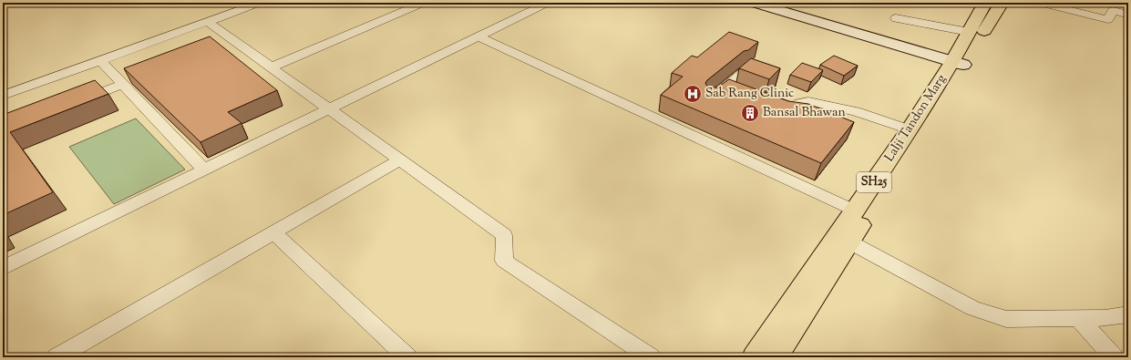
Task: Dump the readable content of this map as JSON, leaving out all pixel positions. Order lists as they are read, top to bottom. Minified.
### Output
{"streets":{"main road":["Lalji Tandon Marg","SH25"]},"places":{"hospital":["Sab Rang Clinic"],"building":["Bansal Bhawan"]}}
